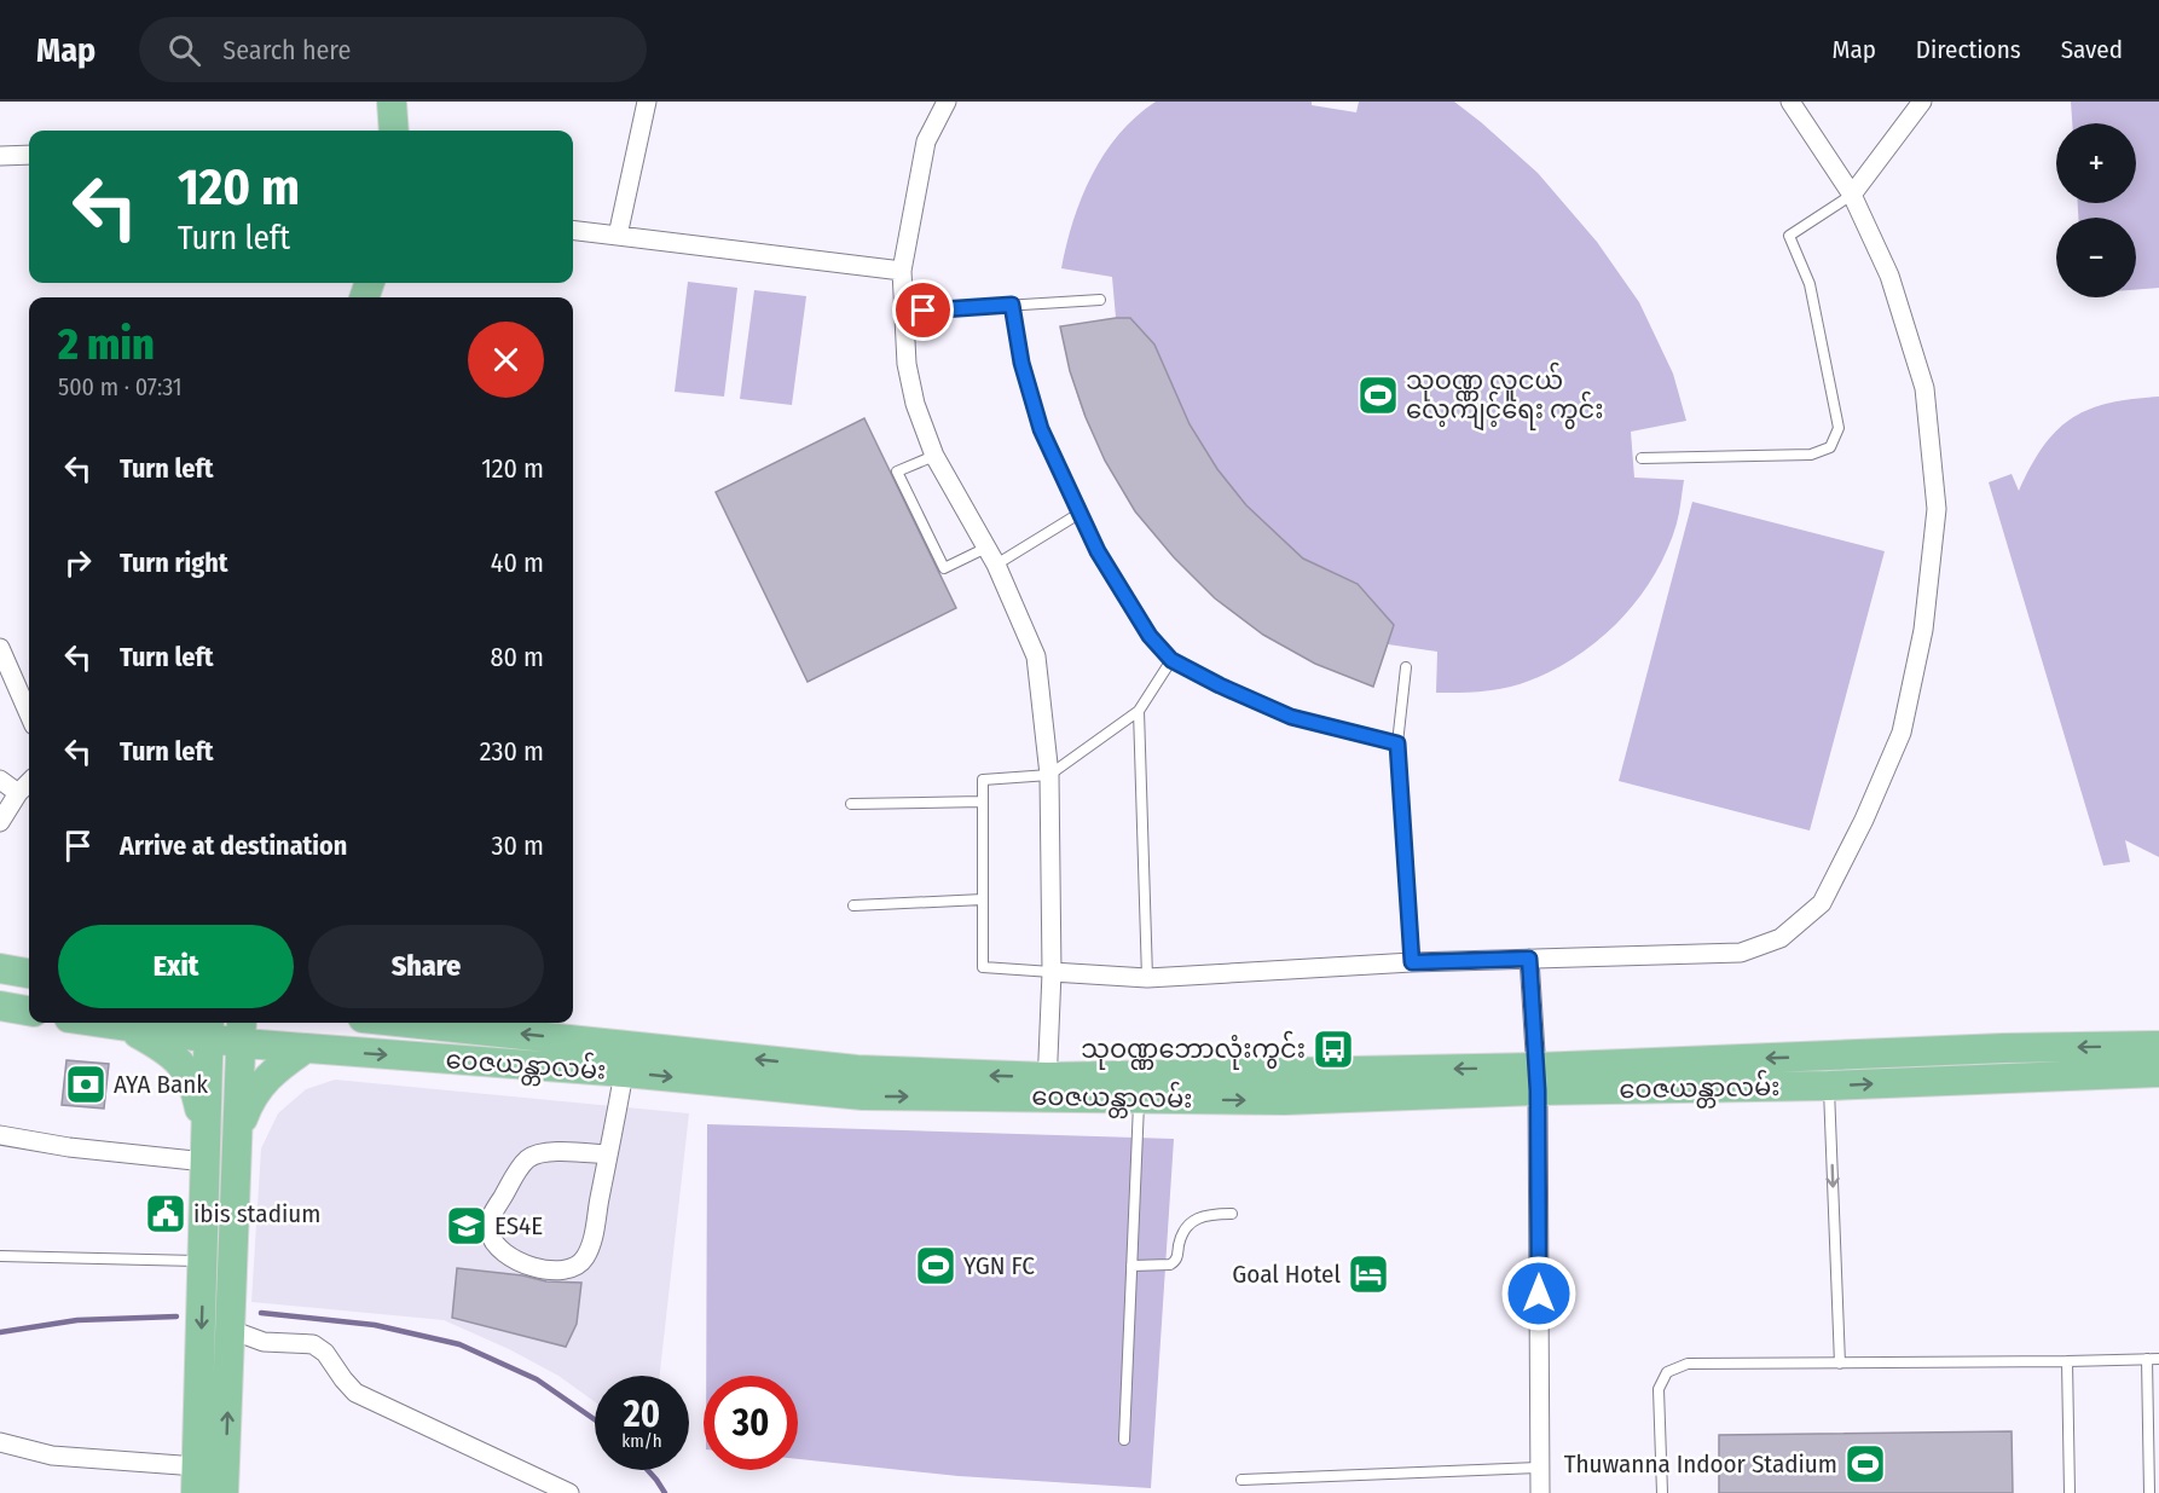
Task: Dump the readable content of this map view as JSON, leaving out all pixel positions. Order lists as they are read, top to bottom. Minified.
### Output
{"streets":{"main road":["ဝေဇယန္တာလမ်း"]},"places":{"sports":["သုဝဏ္ဏ လူငယ် လေ့ကျင့်ရေး ကွင်း","YGN FC","Thuwanna Indoor Stadium"],"bus stop":["သုဝဏ္ဏဘောလုံးကွင်း"],"bank":["AYA Bank"],"public building":["ibis stadium"],"school or university":["ES4E"],"hotel":["Goal Hotel"]},"page":{"header":"Map","search":"Search here","nav":["Map","Directions","Saved"],"map_buttons":["+","−"],"turn":["120 m","Turn left"],"heading":["2 min","500 m · 07:31"],"list":[{"name":"Turn left","value":"120 m"},{"name":"Turn right","value":"40 m"},{"name":"Turn left","value":"80 m"},{"name":"Turn left","value":"230 m"},{"name":"Arrive at destination","value":"30 m"}],"buttons":["Exit","Share"],"speed":"20 km/h","limit":"30"}}
